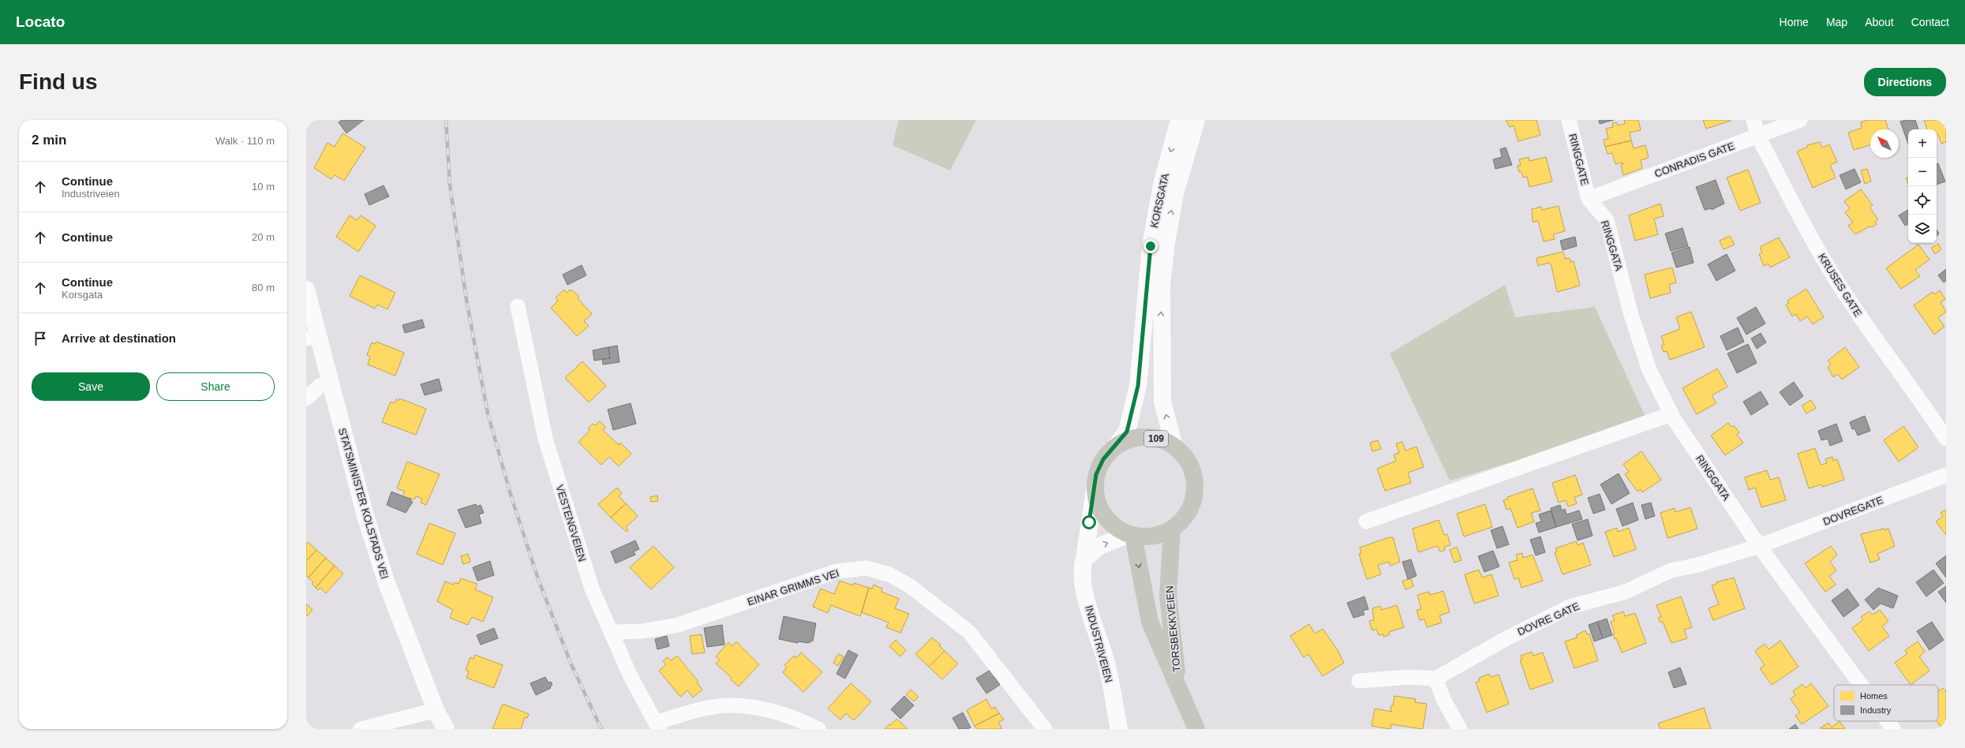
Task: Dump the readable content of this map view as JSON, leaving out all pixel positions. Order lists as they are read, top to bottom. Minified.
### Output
{"streets":{"main road":["109","TORSBEKKVEIEN"],"street":["RINGGATE","CONRADIS GATE","KORSGATA","RINGGATA","KRUSES GATE","STATSMINISTER KOLSTADS VEI","DOVREGATE","VESTENGVEIEN","EINAR GRIMMS VEI","DOVRE GATE","INDUSTRIVEIEN"]},"crossings":[["RINGGATE","CONRADIS GATE"],["RINGGATE","RINGGATA"],["CONRADIS GATE","RINGGATA"],["CONRADIS GATE","KRUSES GATE"],["KORSGATA","109"],["KORSGATA","TORSBEKKVEIEN"],["KORSGATA","INDUSTRIVEIEN"],["RINGGATA","DOVREGATE"],["RINGGATA","DOVRE GATE"],["109","TORSBEKKVEIEN"],["109","INDUSTRIVEIEN"],["DOVREGATE","DOVRE GATE"],["VESTENGVEIEN","EINAR GRIMMS VEI"],["TORSBEKKVEIEN","INDUSTRIVEIEN"]],"legend":["Homes","Industry"],"north":"top left","page":{"header":"Locato","nav":["Home","Map","About","Contact"],"buttons":["Directions",["Save","Share"]],"title":"Find us","heading":["2 min","Walk · 110 m"],"map_buttons":["+","−"],"list":[["Continue","Industriveien","10 m"],["Continue","20 m"],["Continue","Korsgata","80 m"],"Arrive at destination"]}}
